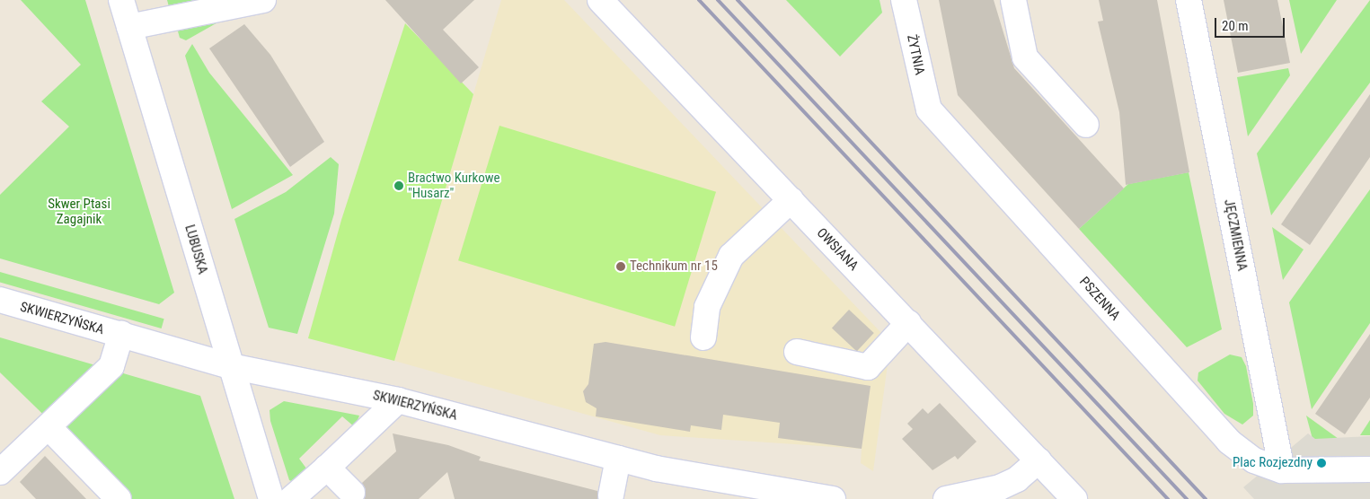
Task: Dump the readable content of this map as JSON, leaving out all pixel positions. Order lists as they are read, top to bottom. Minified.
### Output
{"streets":{"street":["ŻYTNIA","JĘCZMIENNA","LUBUSKA","OWSIANA","PSZENNA","SKWIERZYŃSKA"]},"crossings":[["ŻYTNIA","PSZENNA"],["JĘCZMIENNA","PSZENNA"],["LUBUSKA","SKWIERZYŃSKA"]],"parks":["Skwer Ptasi Zagajnik"],"places":["Bractwo Kurkowe \"Husarz\"","Technikum nr 15","Plac Rozjezdny"],"scale_bar":"20 m"}
